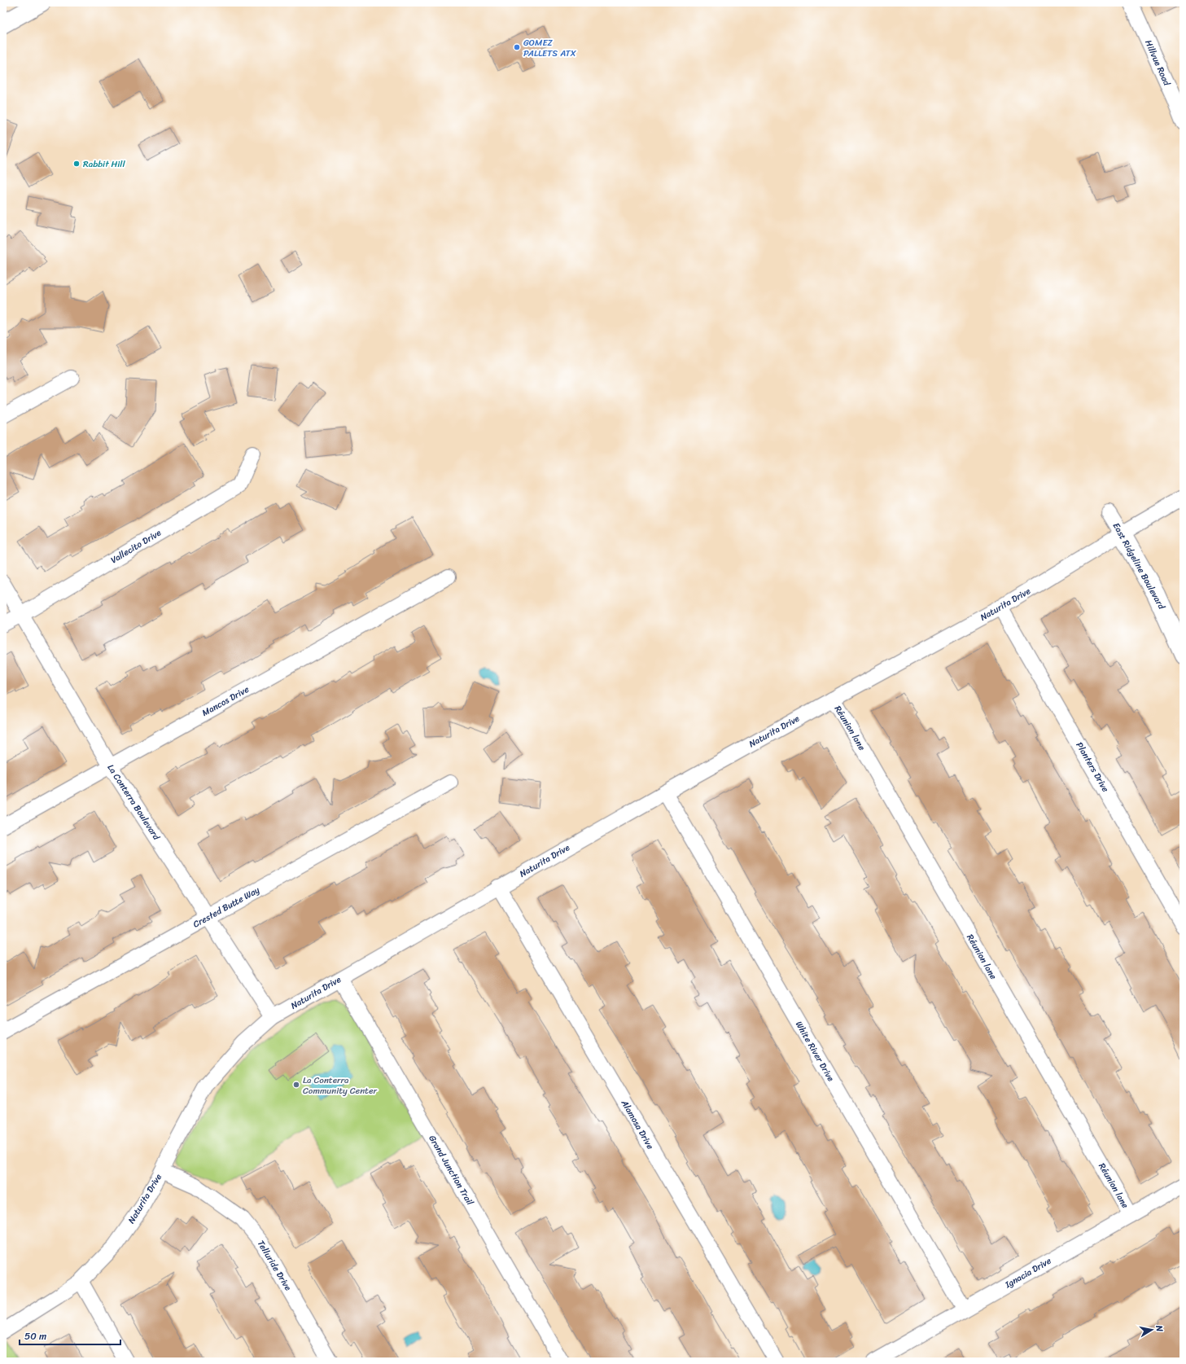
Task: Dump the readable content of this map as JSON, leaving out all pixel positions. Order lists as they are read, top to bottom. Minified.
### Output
{"streets":{"street":["Hillvue Road","Vallecito Drive","East Ridgeline Boulevard","Naturita Drive","Mancos Drive","Réunion lane","Planters Drive","La Conterra Boulevard","Crested Butte Way","White River Drive","Alamosa Drive","Grand Junction Trail","Telluride Drive","Ignacia Drive"]},"crossings":[["Vallecito Drive","La Conterra Boulevard"],["East Ridgeline Boulevard","Naturita Drive"],["Naturita Drive","Réunion lane"],["Naturita Drive","Planters Drive"],["Naturita Drive","La Conterra Boulevard"],["Naturita Drive","White River Drive"],["Naturita Drive","Alamosa Drive"],["Naturita Drive","Grand Junction Trail"],["Naturita Drive","Telluride Drive"],["Mancos Drive","La Conterra Boulevard"],["Réunion lane","Ignacia Drive"],["La Conterra Boulevard","Crested Butte Way"],["White River Drive","Ignacia Drive"]],"places":["GOMEZ PALLETS ATX","Rabbit Hill","La Conterra Community Center"],"scale_bar":"50 m","north":"right"}
